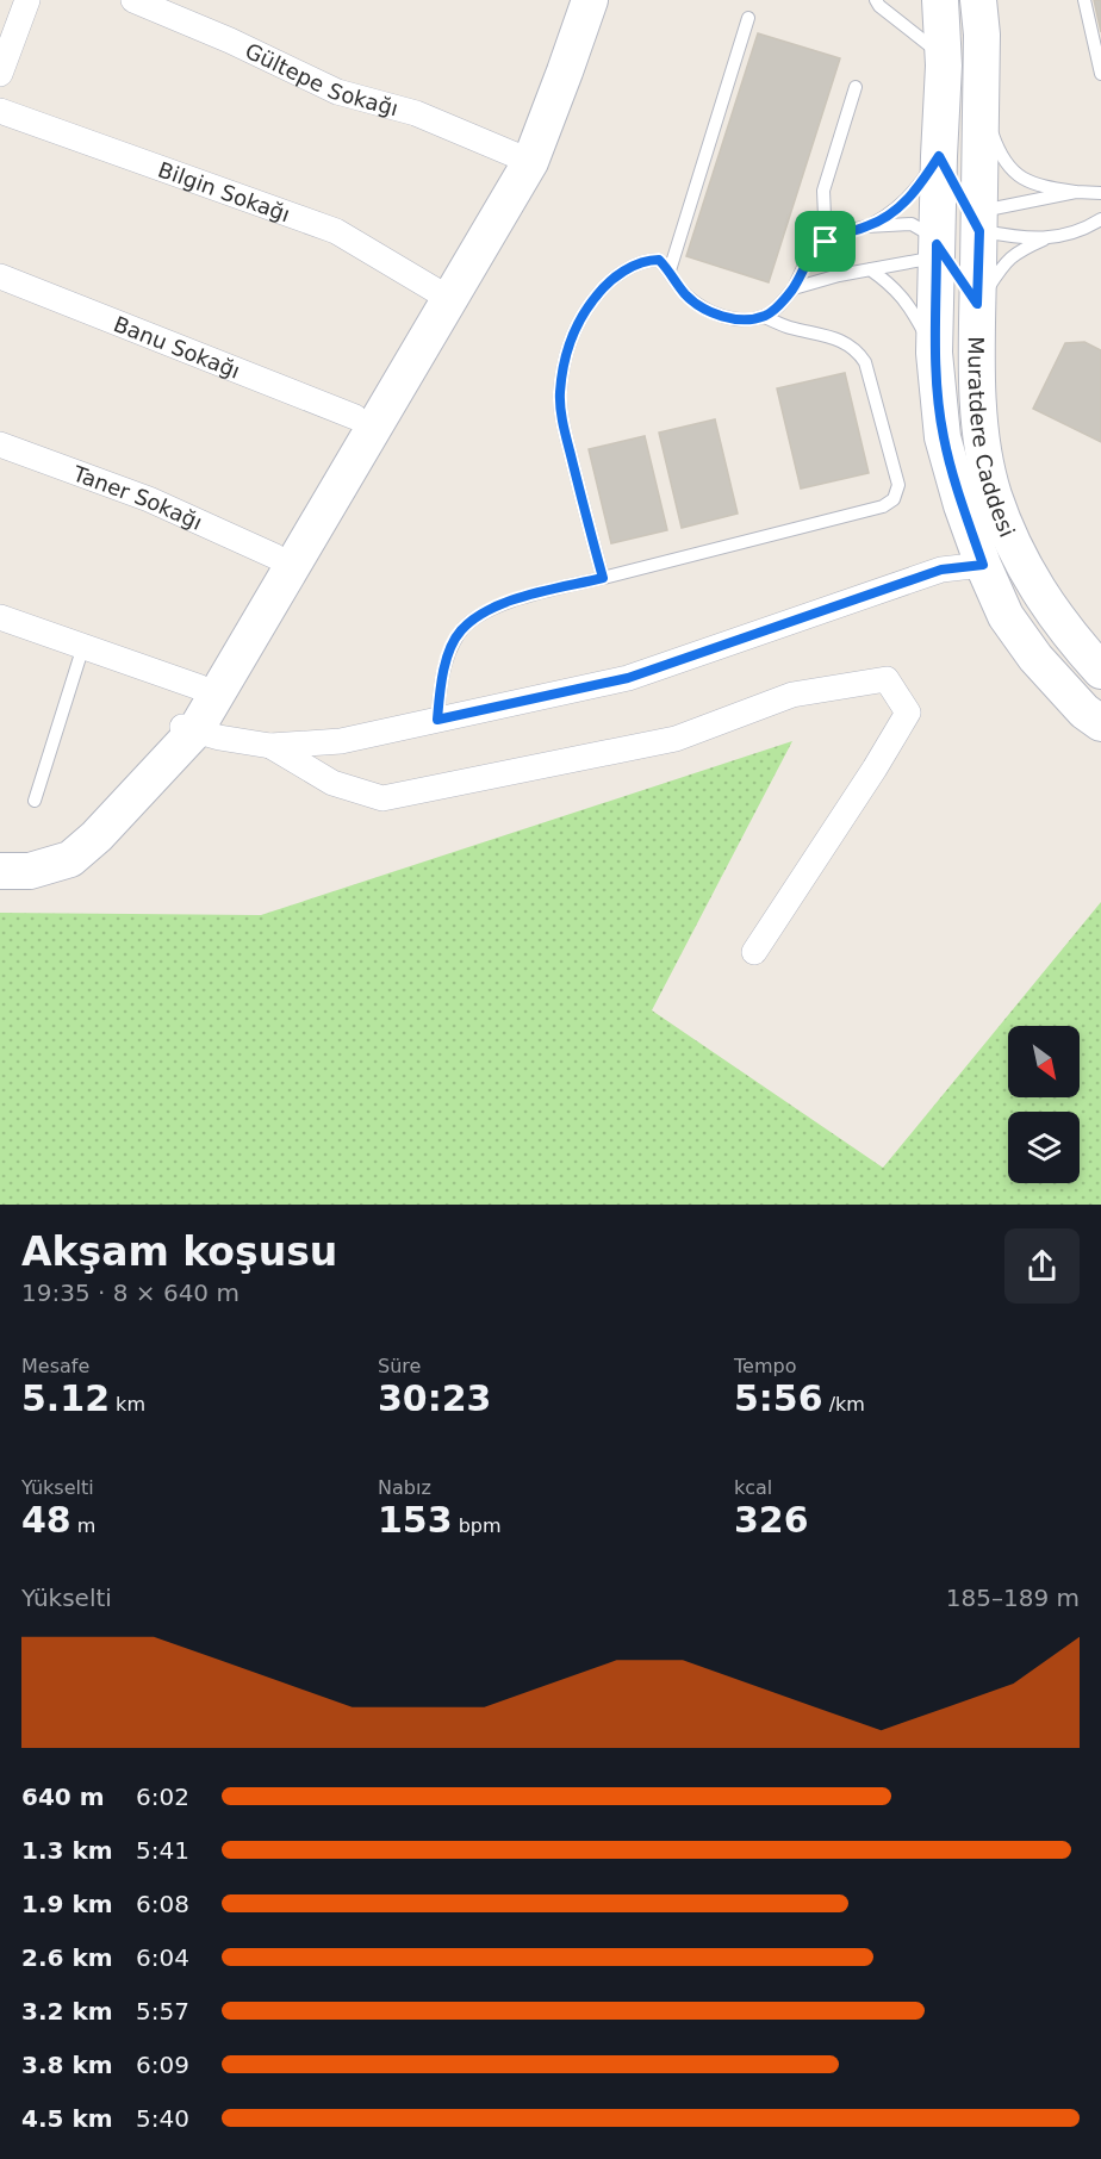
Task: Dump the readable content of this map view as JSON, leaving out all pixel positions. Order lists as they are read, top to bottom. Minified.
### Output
{"streets":{"main road":["Muratdere Caddesi"],"street":["Gültepe Sokağı","Bilgin Sokağı","Banu Sokağı","Taner Sokağı"]},"north":"bottom right","page":{"heading":["Akşam koşusu","19:35 · 8 × 640 m"],"stats":[["Mesafe","5.12 km"],["Süre","30:23"],["Tempo","5:56 /km"],["Yükselti","48 m"],["Nabız","153 bpm"],["kcal","326"]],"chart":["Yükselti","185–189 m"],"list":[{"name":"640 m","note":"6:02"},{"name":"1.3 km","note":"5:41"},{"name":"1.9 km","note":"6:08"},{"name":"2.6 km","note":"6:04"},{"name":"3.2 km","note":"5:57"},{"name":"3.8 km","note":"6:09"},{"name":"4.5 km","note":"5:40"}]}}
